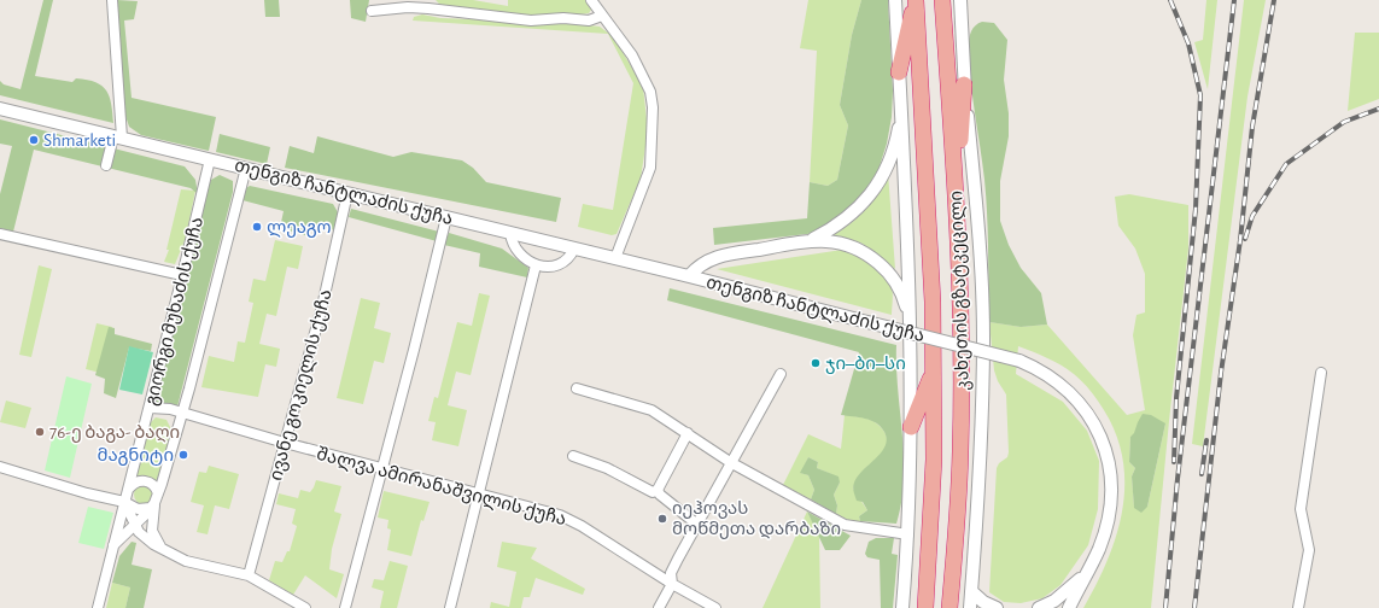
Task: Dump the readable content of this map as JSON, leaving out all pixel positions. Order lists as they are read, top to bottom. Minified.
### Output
{"streets":{"highway":["კახეთის გზატკეცილი"],"street":["თენგიზ ჩანტლაძის ქუჩა","გიორგი მუხაძის ქუჩა","ივანე გოკიელის ქუჩა","შალვა ამირანაშვილის ქუჩა"]},"crossings":[["თენგიზ ჩანტლაძის ქუჩა","გიორგი მუხაძის ქუჩა"],["თენგიზ ჩანტლაძის ქუჩა","ივანე გოკიელის ქუჩა"],["გიორგი მუხაძის ქუჩა","შალვა ამირანაშვილის ქუჩა"],["ივანე გოკიელის ქუჩა","შალვა ამირანაშვილის ქუჩა"]],"places":["Shmarketi","ლეაგო","ჯი–ბი–სი","76-ე ბაგა- ბაღი","მაგნიტი","იეჰოვას მოწმეთა დარბაზი"]}
